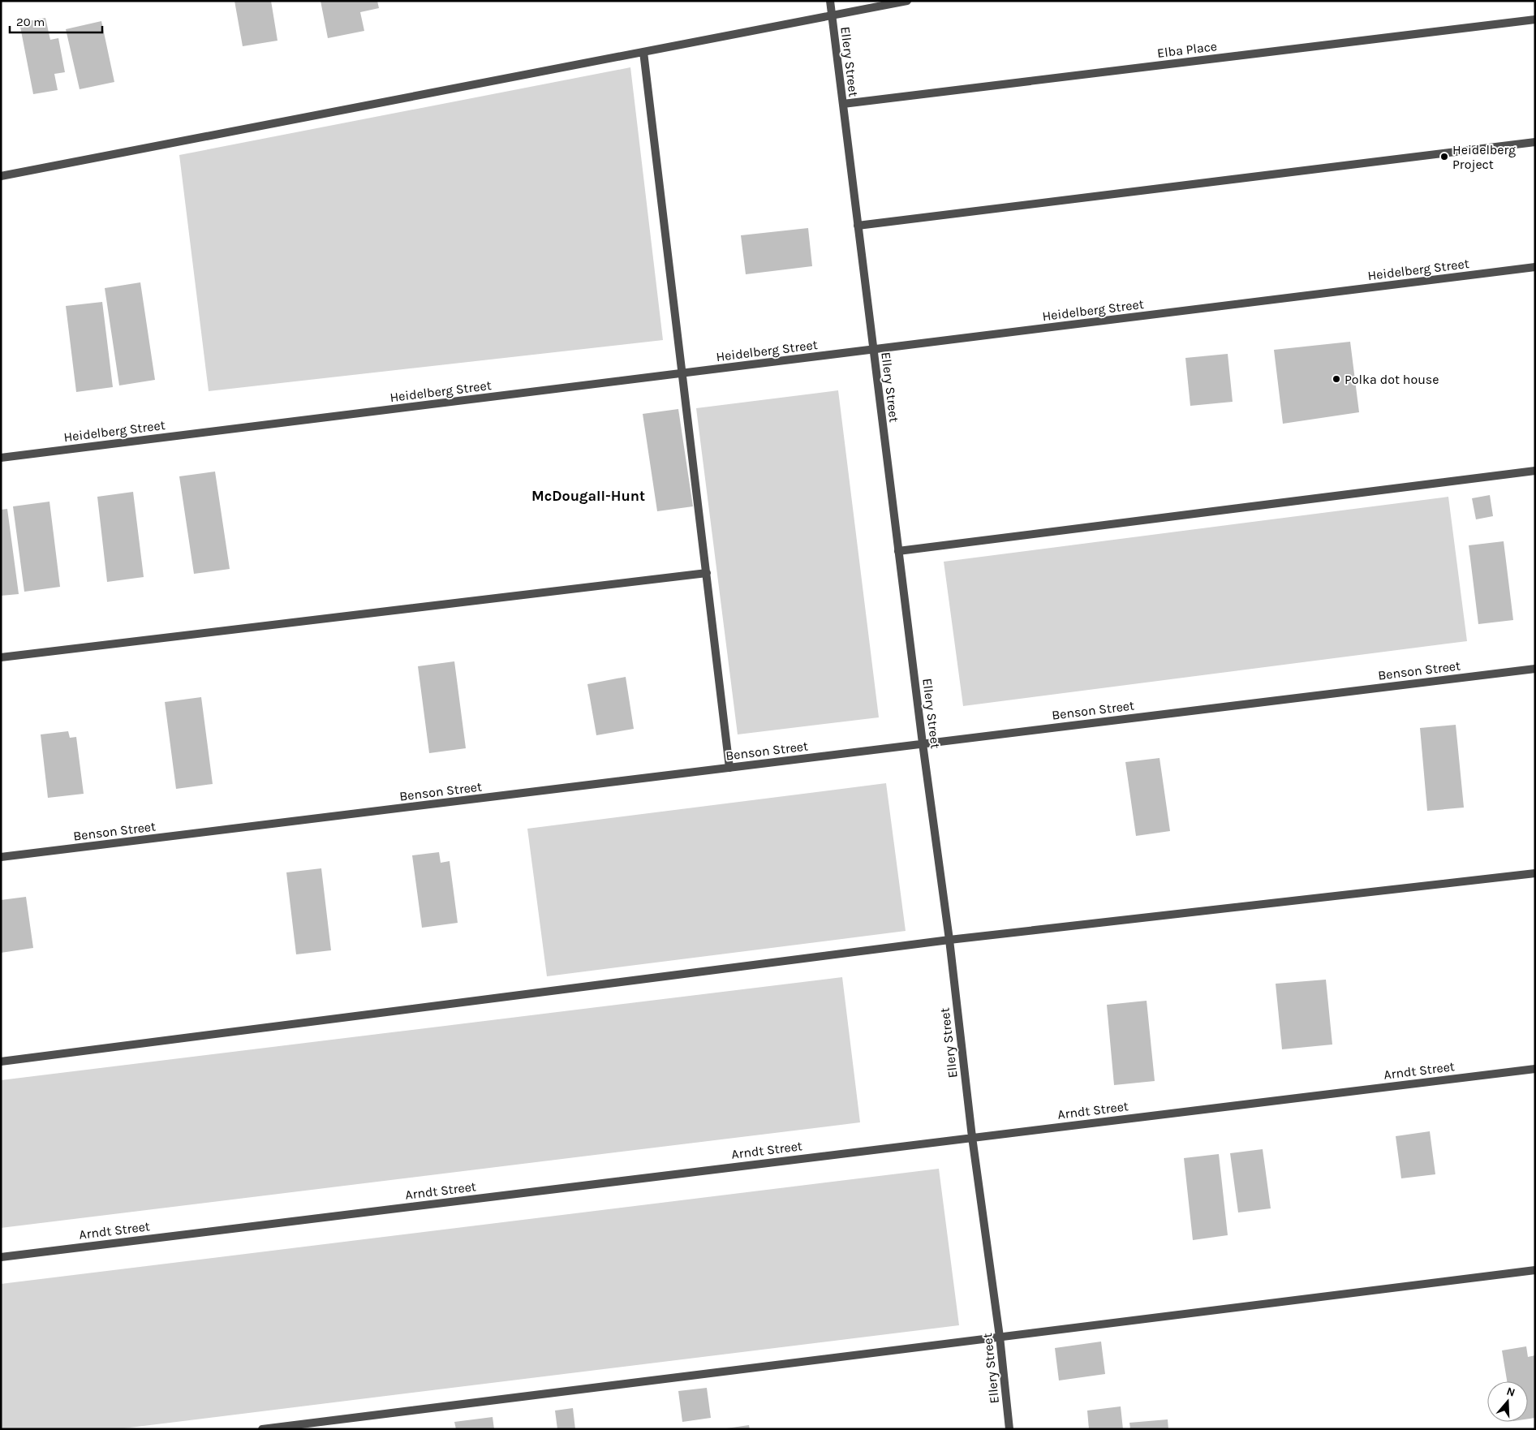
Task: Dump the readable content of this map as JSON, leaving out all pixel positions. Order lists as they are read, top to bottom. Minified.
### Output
{"streets":{"street":["Elba Place","Ellery Street","Heidelberg Street","Benson Street","Arndt Street"]},"crossings":[["Elba Place","Ellery Street"],["Ellery Street","Heidelberg Street"],["Ellery Street","Benson Street"],["Ellery Street","Arndt Street"]],"districts":["McDougall-Hunt"],"places":["Heidelberg Project","Polka dot house"],"scale_bar":"20 m","north":"top"}
